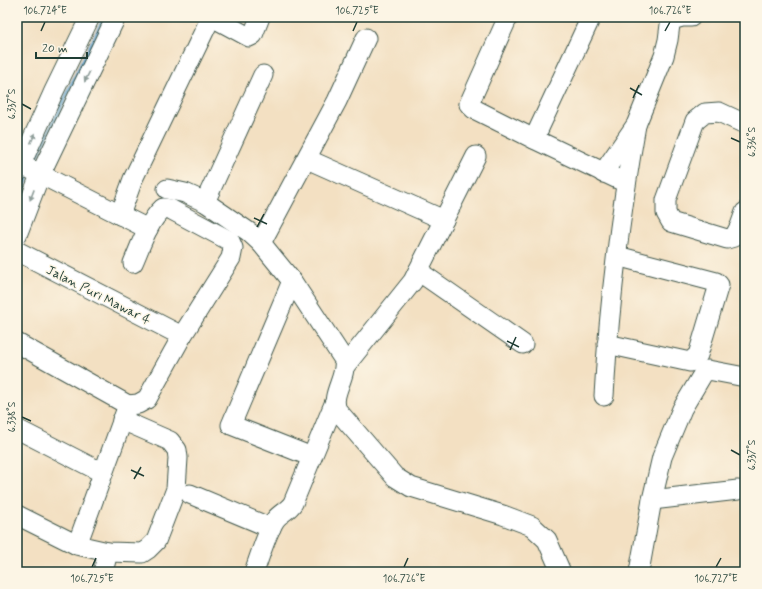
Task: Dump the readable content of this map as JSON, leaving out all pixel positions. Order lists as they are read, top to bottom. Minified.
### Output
{"streets":{"street":["Jalan Puri Mawar 4"]},"scale_bar":"20 m","coordinates":["106.724°E","106.725°E","106.726°E","6.337°S","6.336°S","6.338°S","106.727°E"]}
